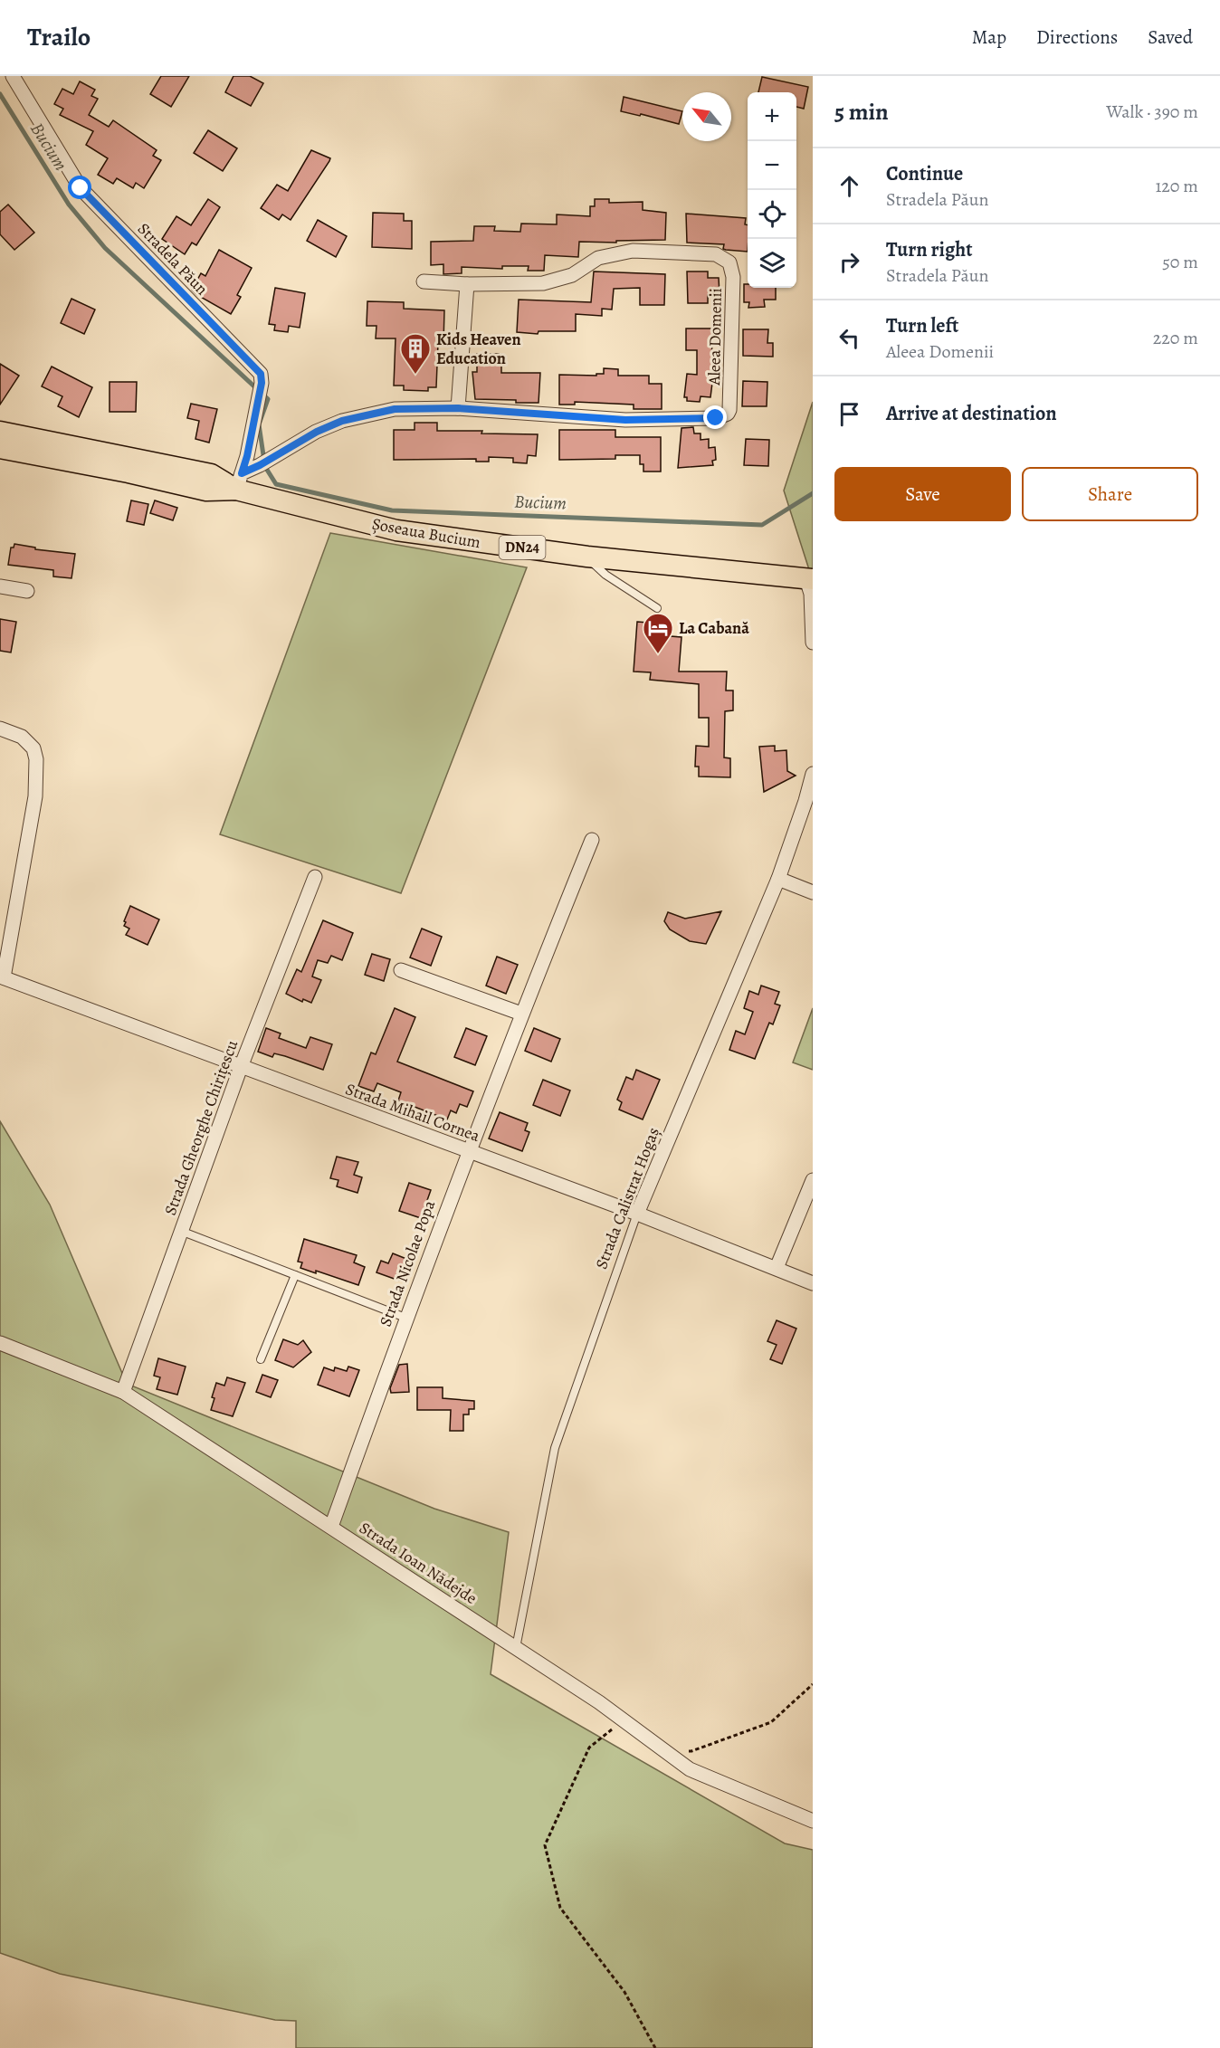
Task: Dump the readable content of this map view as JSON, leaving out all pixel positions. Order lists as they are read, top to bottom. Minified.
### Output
{"streets":{"main road":["Șoseaua Bucium","DN24"],"street":["Stradela Păun","Aleea Domenii","Strada Mihail Cornea","Strada Gheorghe Chirițescu","Strada Calistrat Hogaș","Strada Nicolae Popa","Strada Ioan Nădejde"]},"crossings":[["Stradela Păun","Aleea Domenii"],["Stradela Păun","Șoseaua Bucium"],["Aleea Domenii","Șoseaua Bucium"],["Strada Mihail Cornea","Strada Gheorghe Chirițescu"],["Strada Mihail Cornea","Strada Calistrat Hogaș"],["Strada Mihail Cornea","Strada Nicolae Popa"],["Strada Gheorghe Chirițescu","Strada Ioan Nădejde"],["Strada Calistrat Hogaș","Strada Ioan Nădejde"],["Strada Nicolae Popa","Strada Ioan Nădejde"]],"water":["Bucium"],"places":{"building":["Kids Heaven Education"],"hotel":["La Cabană"]},"north":"top left","page":{"header":"Trailo","nav":["Map","Directions","Saved"],"heading":["5 min","Walk · 390 m"],"map_buttons":["+","−"],"list":[["Continue","Stradela Păun","120 m"],["Turn right","Stradela Păun","50 m"],["Turn left","Aleea Domenii","220 m"],"Arrive at destination"],"buttons":["Save","Share"]}}
